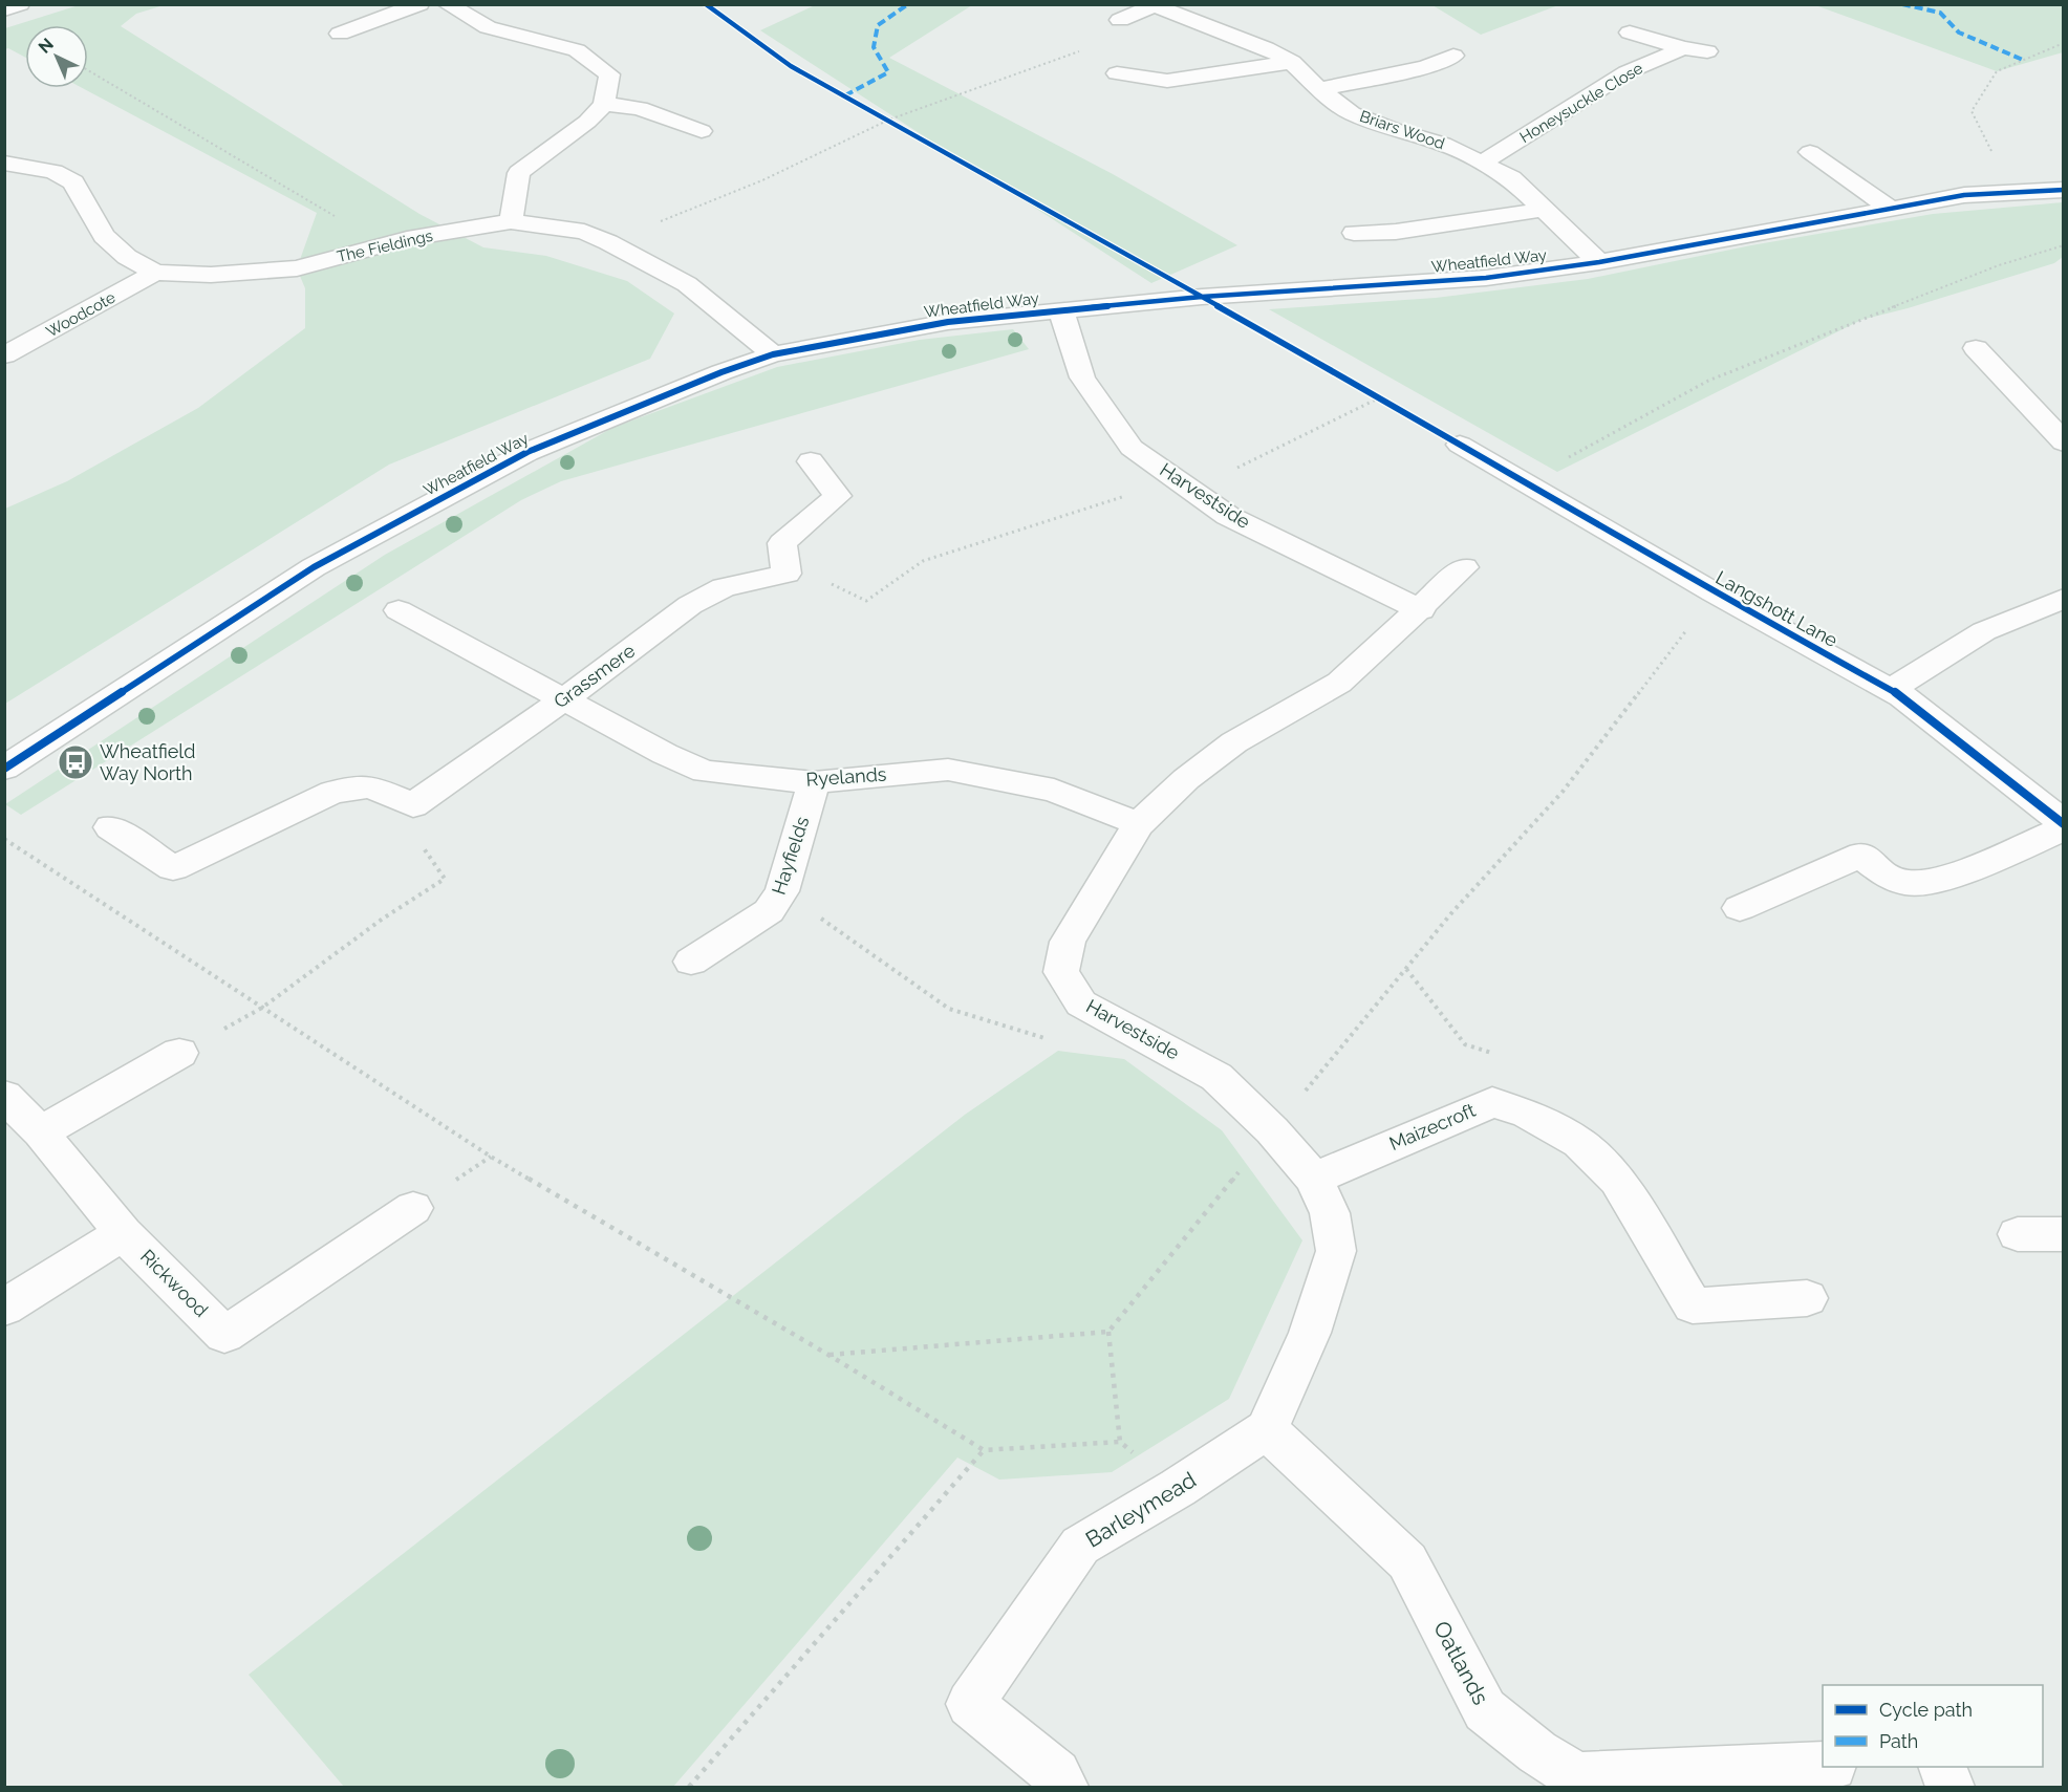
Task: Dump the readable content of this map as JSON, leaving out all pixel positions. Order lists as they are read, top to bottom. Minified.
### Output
{"streets":{"street":["Honeysuckle Close","Briars Wood","The Fieldings","Wheatfield Way","Woodcote","Harvestside","Langshott Lane","Grassmere","Ryelands","Hayfields","Maizecroft","Rickwood","Barleymead","Oatlands"]},"crossings":[["Honeysuckle Close","Briars Wood"],["Briars Wood","Wheatfield Way"],["The Fieldings","Wheatfield Way"],["The Fieldings","Woodcote"],["Wheatfield Way","Harvestside"],["Harvestside","Ryelands"],["Harvestside","Maizecroft"],["Harvestside","Barleymead"],["Harvestside","Oatlands"],["Grassmere","Ryelands"],["Ryelands","Hayfields"],["Barleymead","Oatlands"]],"places":{"bus stop":["Wheatfield Way North"]},"legend":["Cycle path","Path"],"north":"top left"}
